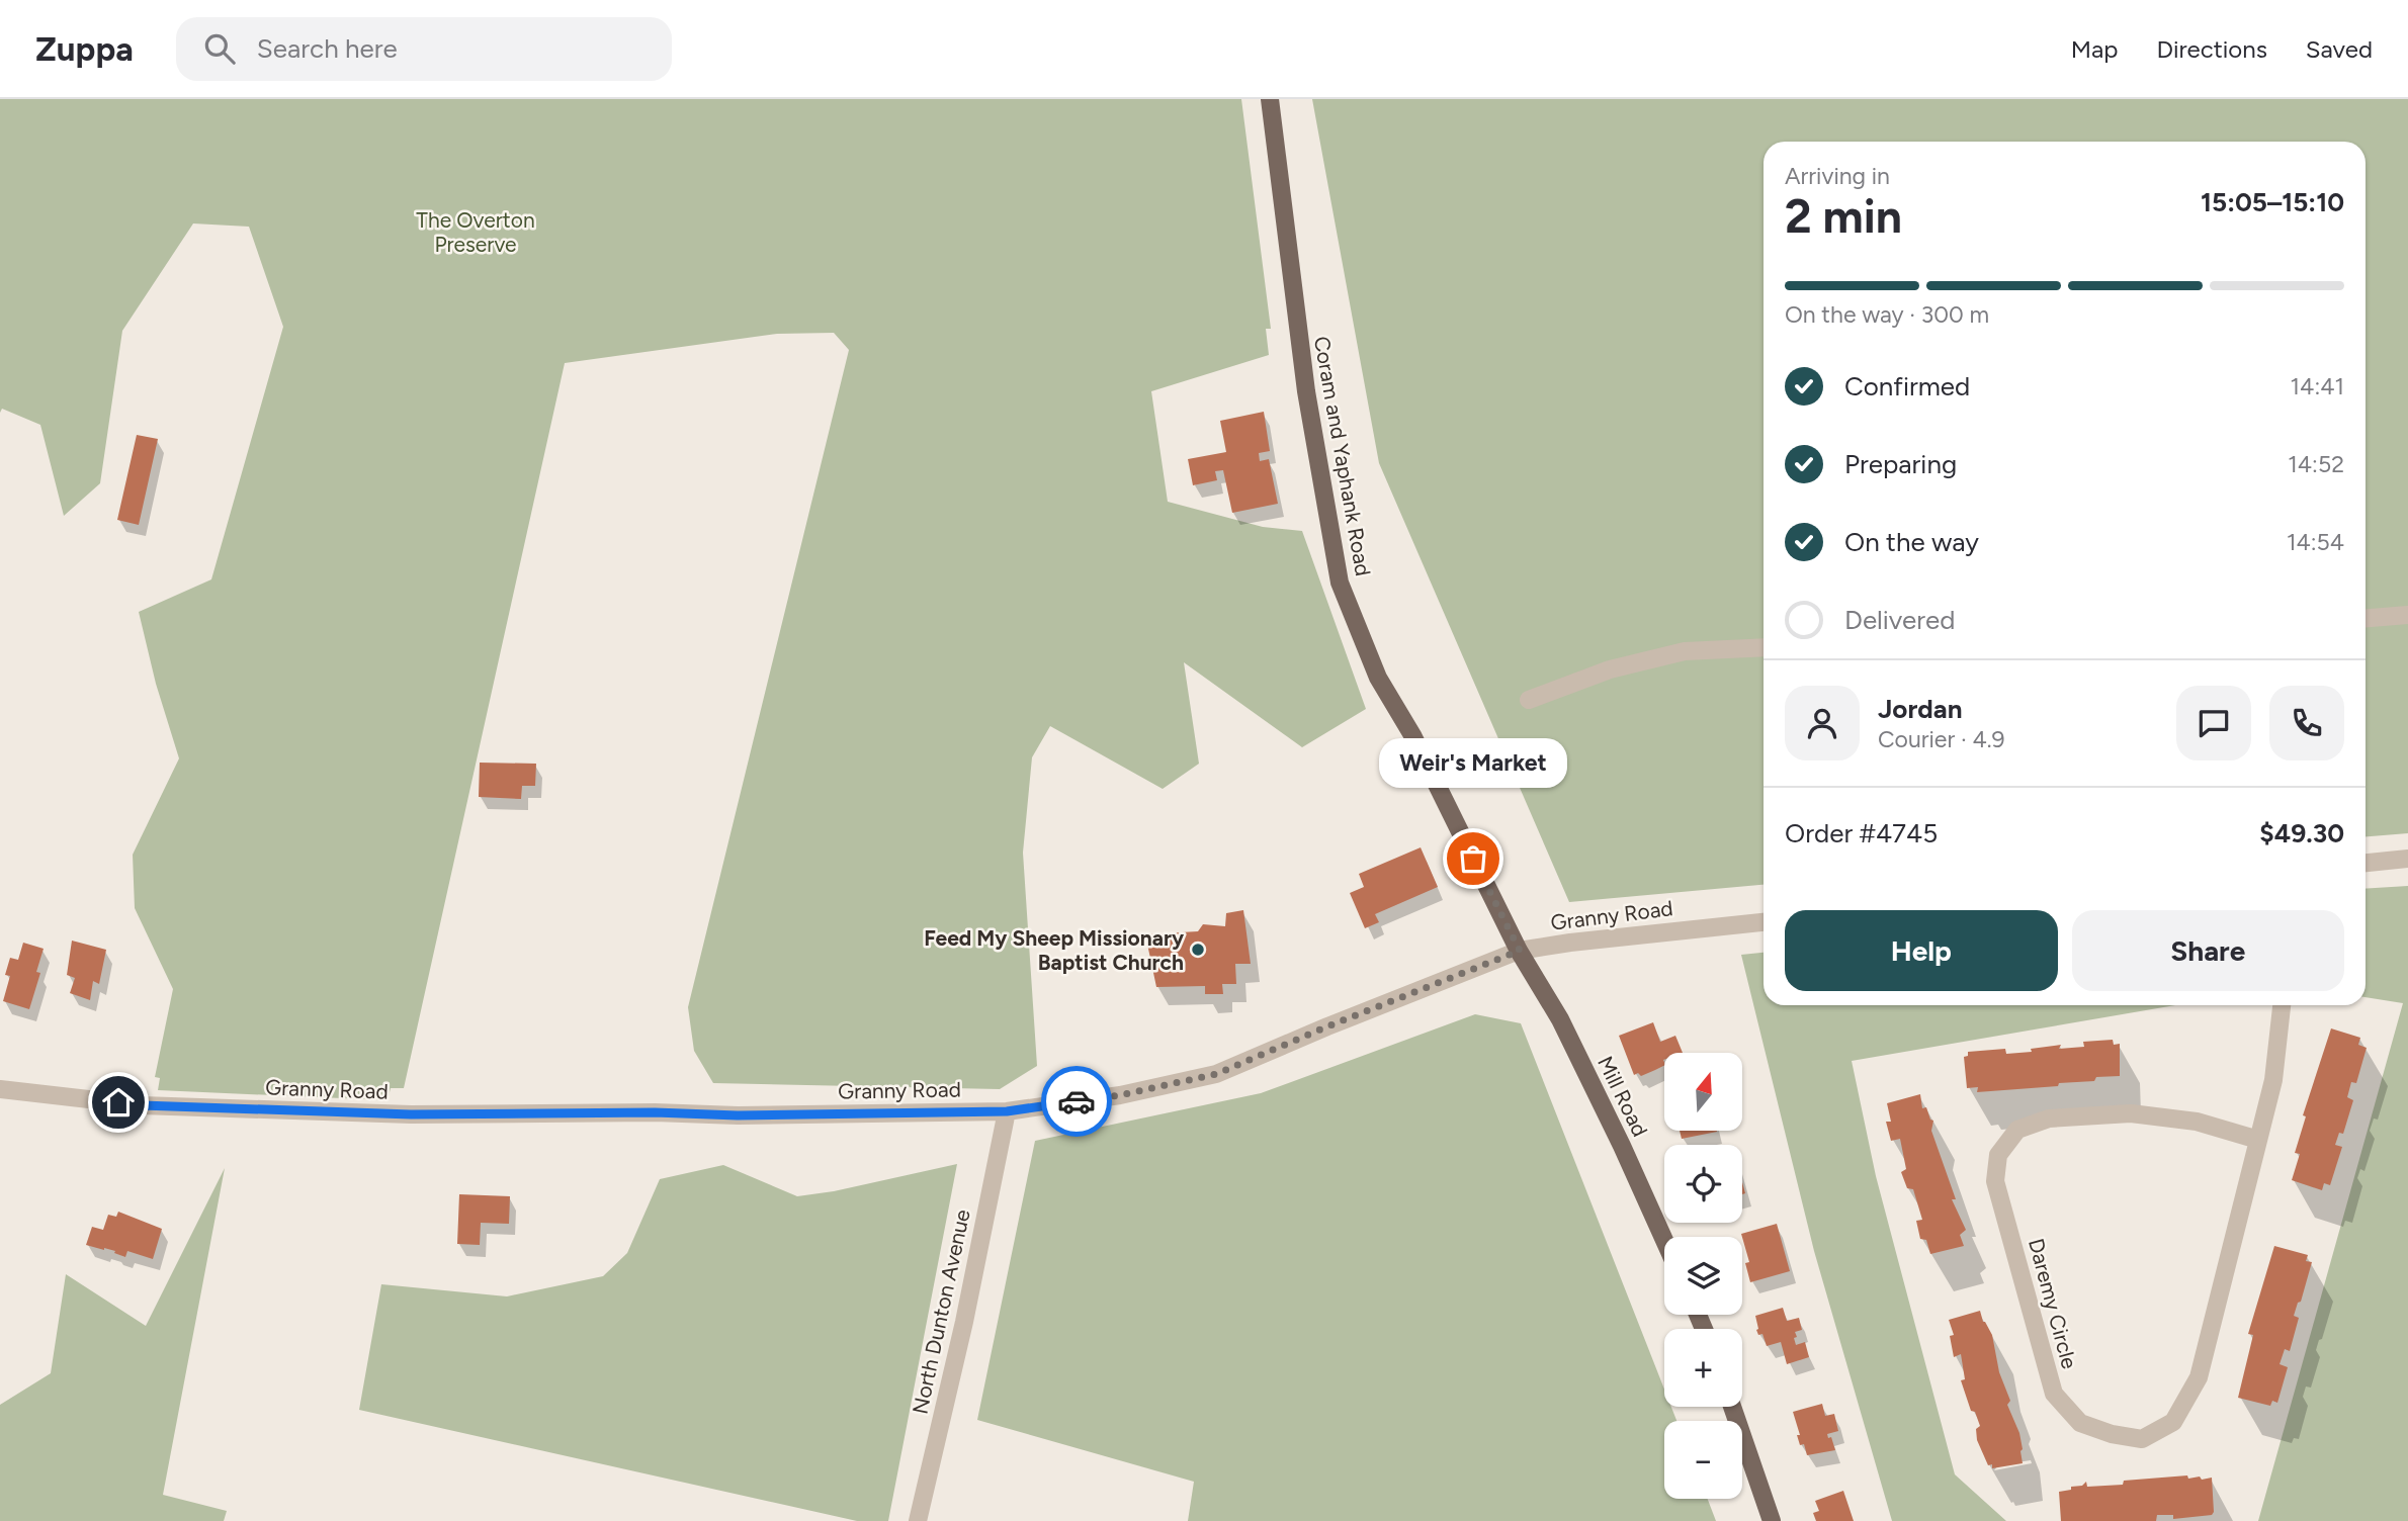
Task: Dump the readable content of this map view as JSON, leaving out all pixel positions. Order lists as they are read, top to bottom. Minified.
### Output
{"streets":{"main road":["Coram and Yaphank Road","Mill Road"],"street":["Granny Road","Daremy Circle","North Dunton Avenue"]},"crossings":[["Coram and Yaphank Road","Granny Road"],["Coram and Yaphank Road","Mill Road"],["Granny Road","Mill Road"],["Granny Road","North Dunton Avenue"]],"parks":["The Overton Preserve"],"places":["Weir's Market","Feed My Sheep Missionary Baptist Church"],"north":"top","page":{"header":"Zuppa","search":"Search here","nav":["Map","Directions","Saved"],"heading":["2 min","Arriving in","15:05–15:10"],"panel":["Jordan","Courier · 4.9","Order #4745","$49.30"],"bar":"On the way · 300 m","list":[["Confirmed","14:41"],["Preparing","14:52"],["On the way","14:54"],"Delivered"],"bubble":"Weir's Market","buttons":["Help","Share"],"map_buttons":["+","−"]}}
